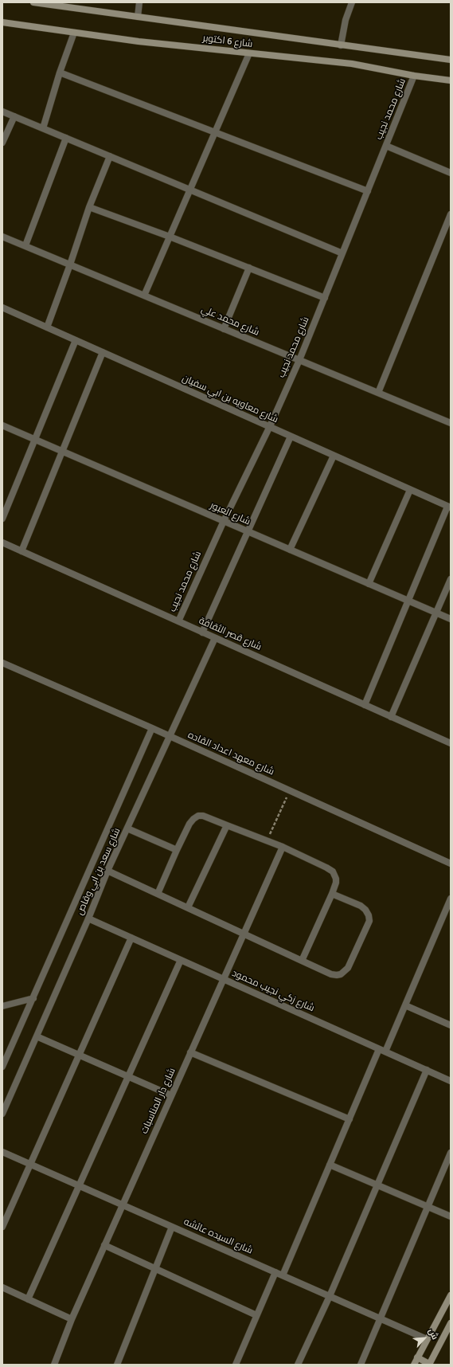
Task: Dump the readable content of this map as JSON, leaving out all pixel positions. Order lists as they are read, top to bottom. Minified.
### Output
{"streets":{"street":["شارع 6 اكتوبر","شارع محمد نجيب","شارع محمد علي","شارع معاويه بن ابي سفيان","شارع العبور","شارع قصر الثقافة","شارع معهد اعداد القاده","شارع سعد بن ابي وقاص","شارع زكي نجيب محمود","شارع دار المناسبات","شارع السيده عائشه"]},"crossings":[["شارع 6 اكتوبر","شارع محمد نجيب"],["شارع محمد نجيب","شارع محمد علي"],["شارع محمد نجيب","شارع معاويه بن ابي سفيان"],["شارع محمد نجيب","شارع العبور"],["شارع محمد نجيب","شارع قصر الثقافة"],["شارع قصر الثقافة","شارع سعد بن ابي وقاص"],["شارع معهد اعداد القاده","شارع سعد بن ابي وقاص"],["شارع سعد بن ابي وقاص","شارع زكي نجيب محمود"],["شارع زكي نجيب محمود","شارع دار المناسبات"],["شارع دار المناسبات","شارع السيده عائشه"]],"north":"top right"}
